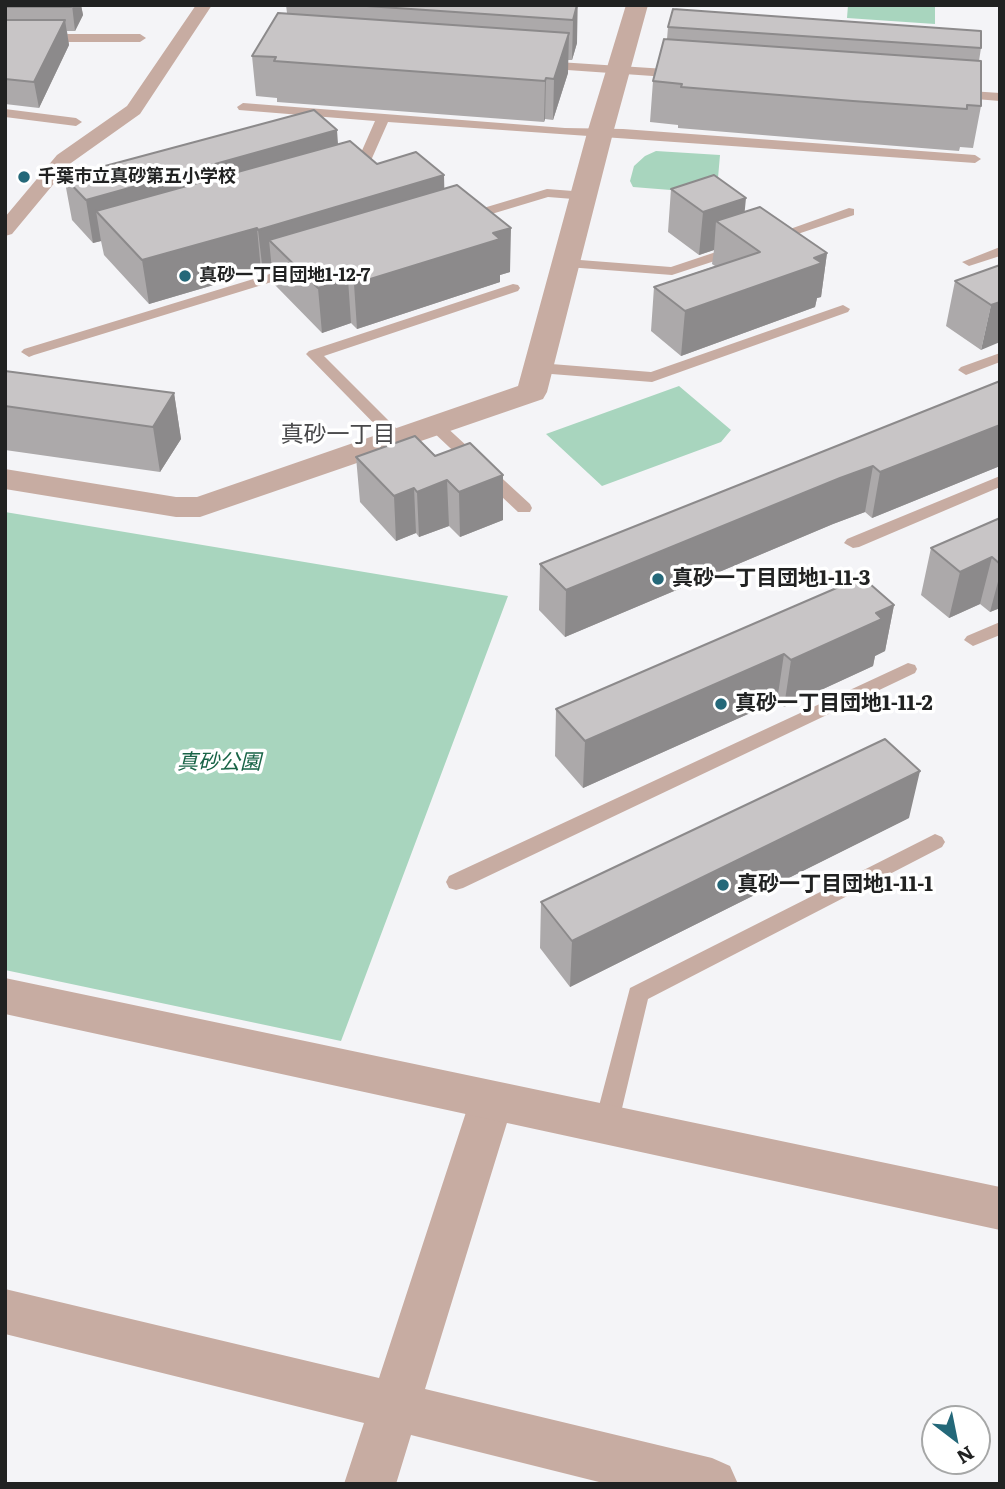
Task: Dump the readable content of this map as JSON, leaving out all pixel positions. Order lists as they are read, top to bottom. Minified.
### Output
{"districts":["真砂一丁目"],"parks":["真砂公園"],"places":["千葉市立真砂第五小学校","真砂一丁目団地1-12-7","真砂一丁目団地1-11-3","真砂一丁目団地1-11-2","真砂一丁目団地1-11-1"],"north":"bottom right"}
